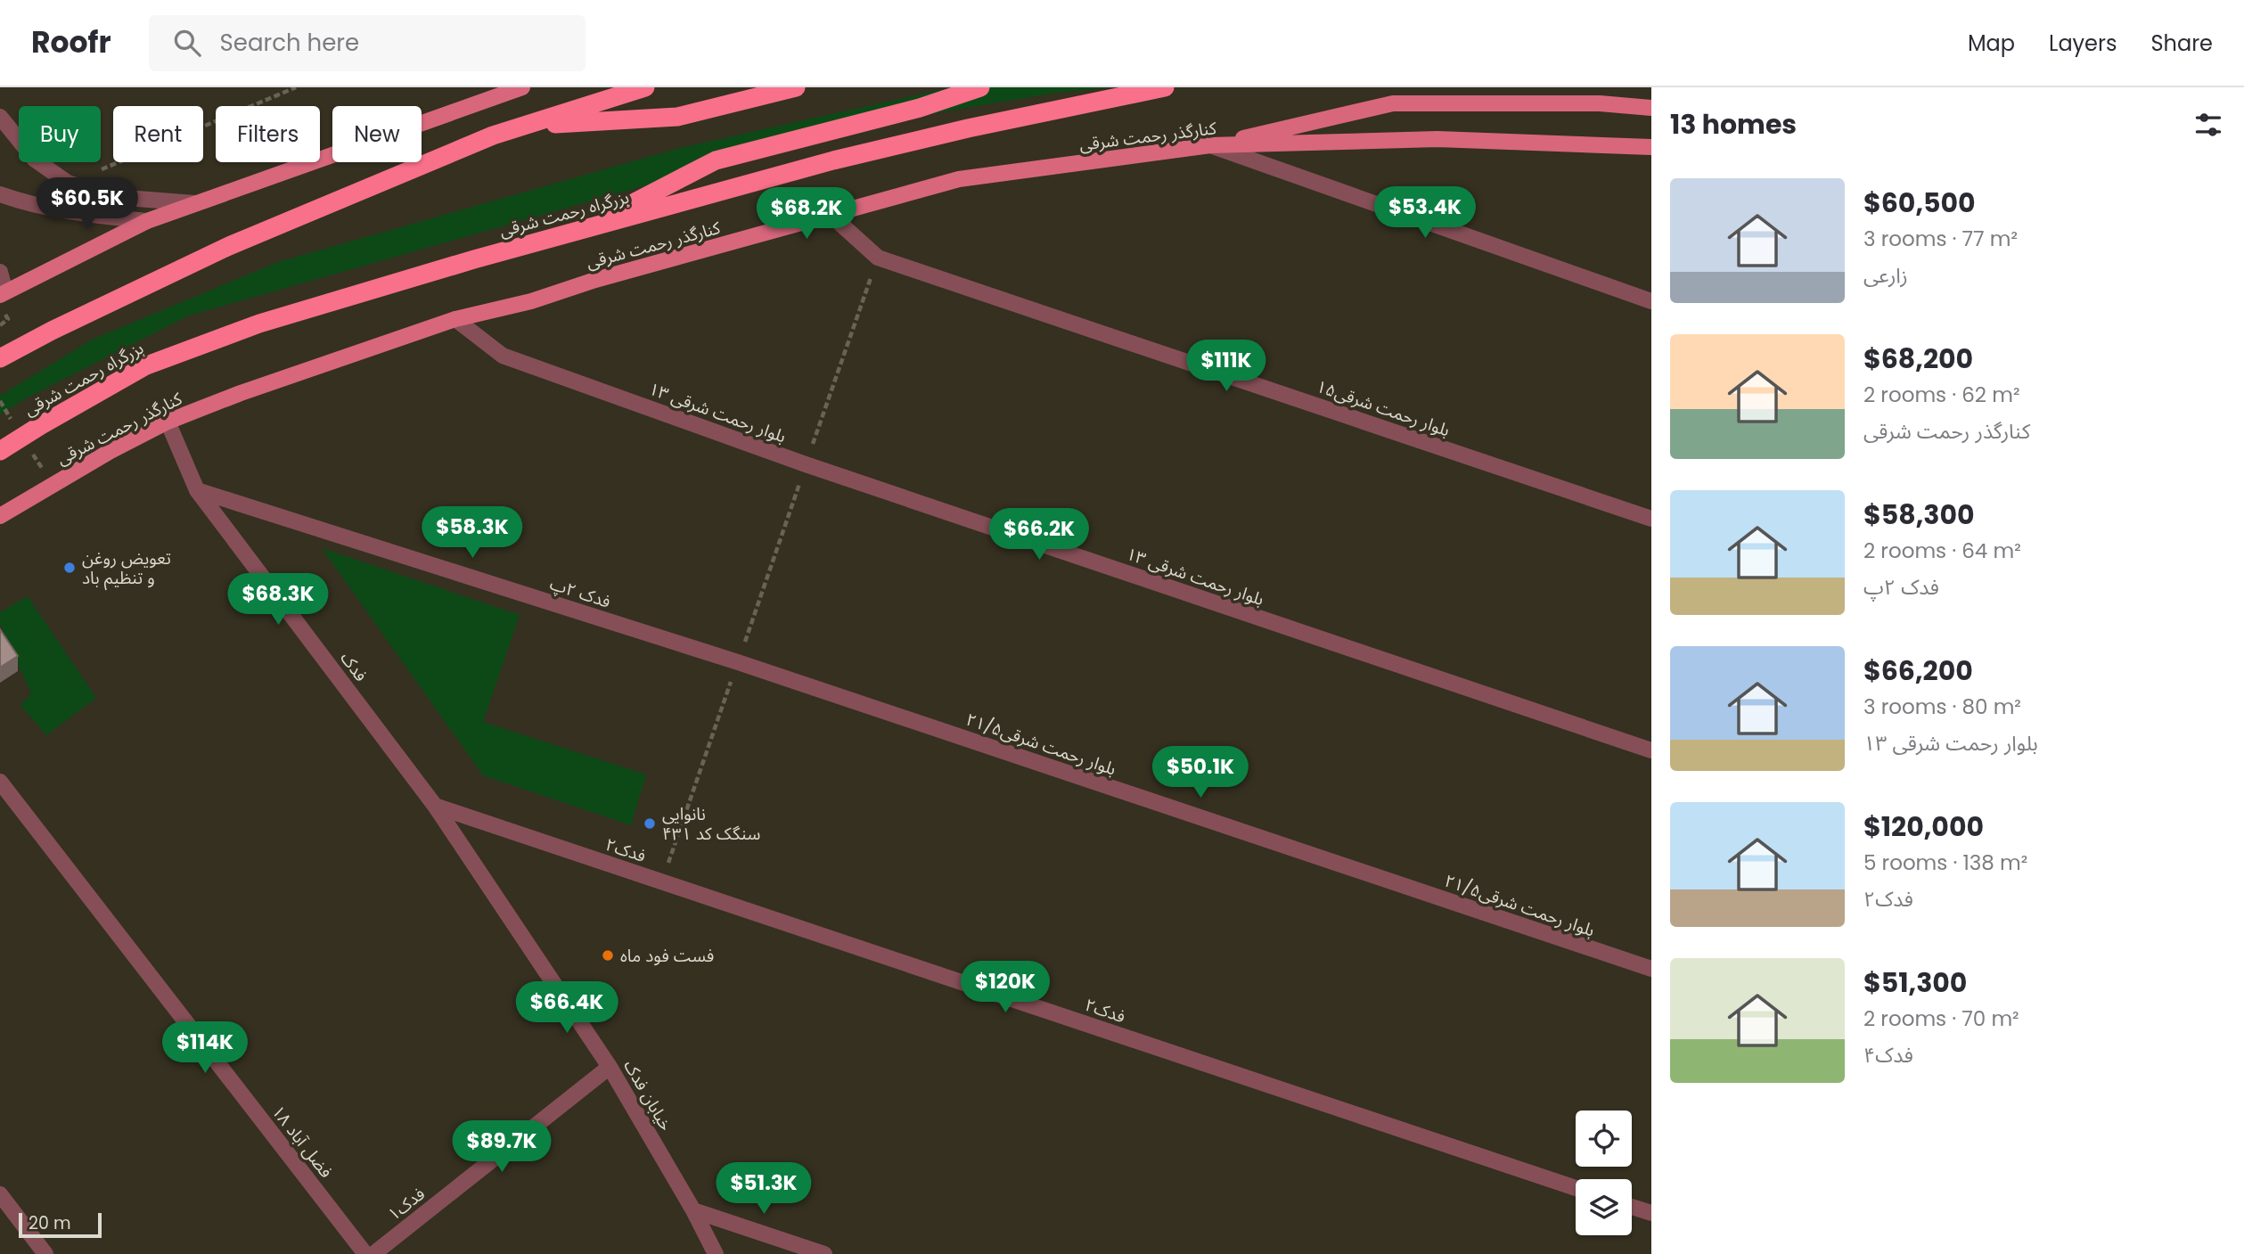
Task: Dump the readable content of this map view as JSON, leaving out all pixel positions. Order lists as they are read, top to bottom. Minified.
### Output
{"streets":{"highway":["بزرگراه رحمت شرقی"],"main road":["کنارگذر رحمت شرقی"],"street":["بلوار رحمت شرقی۱۵","بلوار رحمت شرقی ۱۳","فدک ۲پ","فدک","بلوار رحمت شرقی۲۱/۵","فدک۲","خیابان فدک","فضل آباد ۱۸","فدک۱"]},"crossings":[["کنارگذر رحمت شرقی","بلوار رحمت شرقی۱۵"],["کنارگذر رحمت شرقی","بلوار رحمت شرقی ۱۳"],["کنارگذر رحمت شرقی","فدک"],["فدک ۲پ","فدک"],["فدک ۲پ","بلوار رحمت شرقی۲۱/۵"],["فدک","فدک۲"],["فدک","خیابان فدک"],["فدک۲","خیابان فدک"],["خیابان فدک","فدک۱"]],"places":["تعویض روغن و تنظیم باد","نانوایی سنگک کد ۴۳۱","فست فود ماه"],"scale_bar":"20 m","page":{"header":"Roofr","search":"Search here","nav":["Map","Layers","Share"],"heading":"13 homes","chip":["Buy","Rent","Filters","New"],"list":[{"name":"$60,500","note":"3 rooms · 77 m² · زارعی"},{"name":"$68,200","note":"2 rooms · 62 m² · کنارگذر رحمت شرقی"},{"name":"$58,300","note":"2 rooms · 64 m² · فدک ۲پ"},{"name":"$66,200","note":"3 rooms · 80 m² · بلوار رحمت شرقی ۱۳"},{"name":"$120,000","note":"5 rooms · 138 m² · فدک۲"},{"name":"$51,300","note":"2 rooms · 70 m² · فدک۴"}],"price":["$60.5K","$53.4K","$68.2K","$111K","$58.3K","$66.2K","$68.3K","$50.1K","$120K","$66.4K","$114K","$89.7K","$51.3K"],"scale":"20 m"}}
